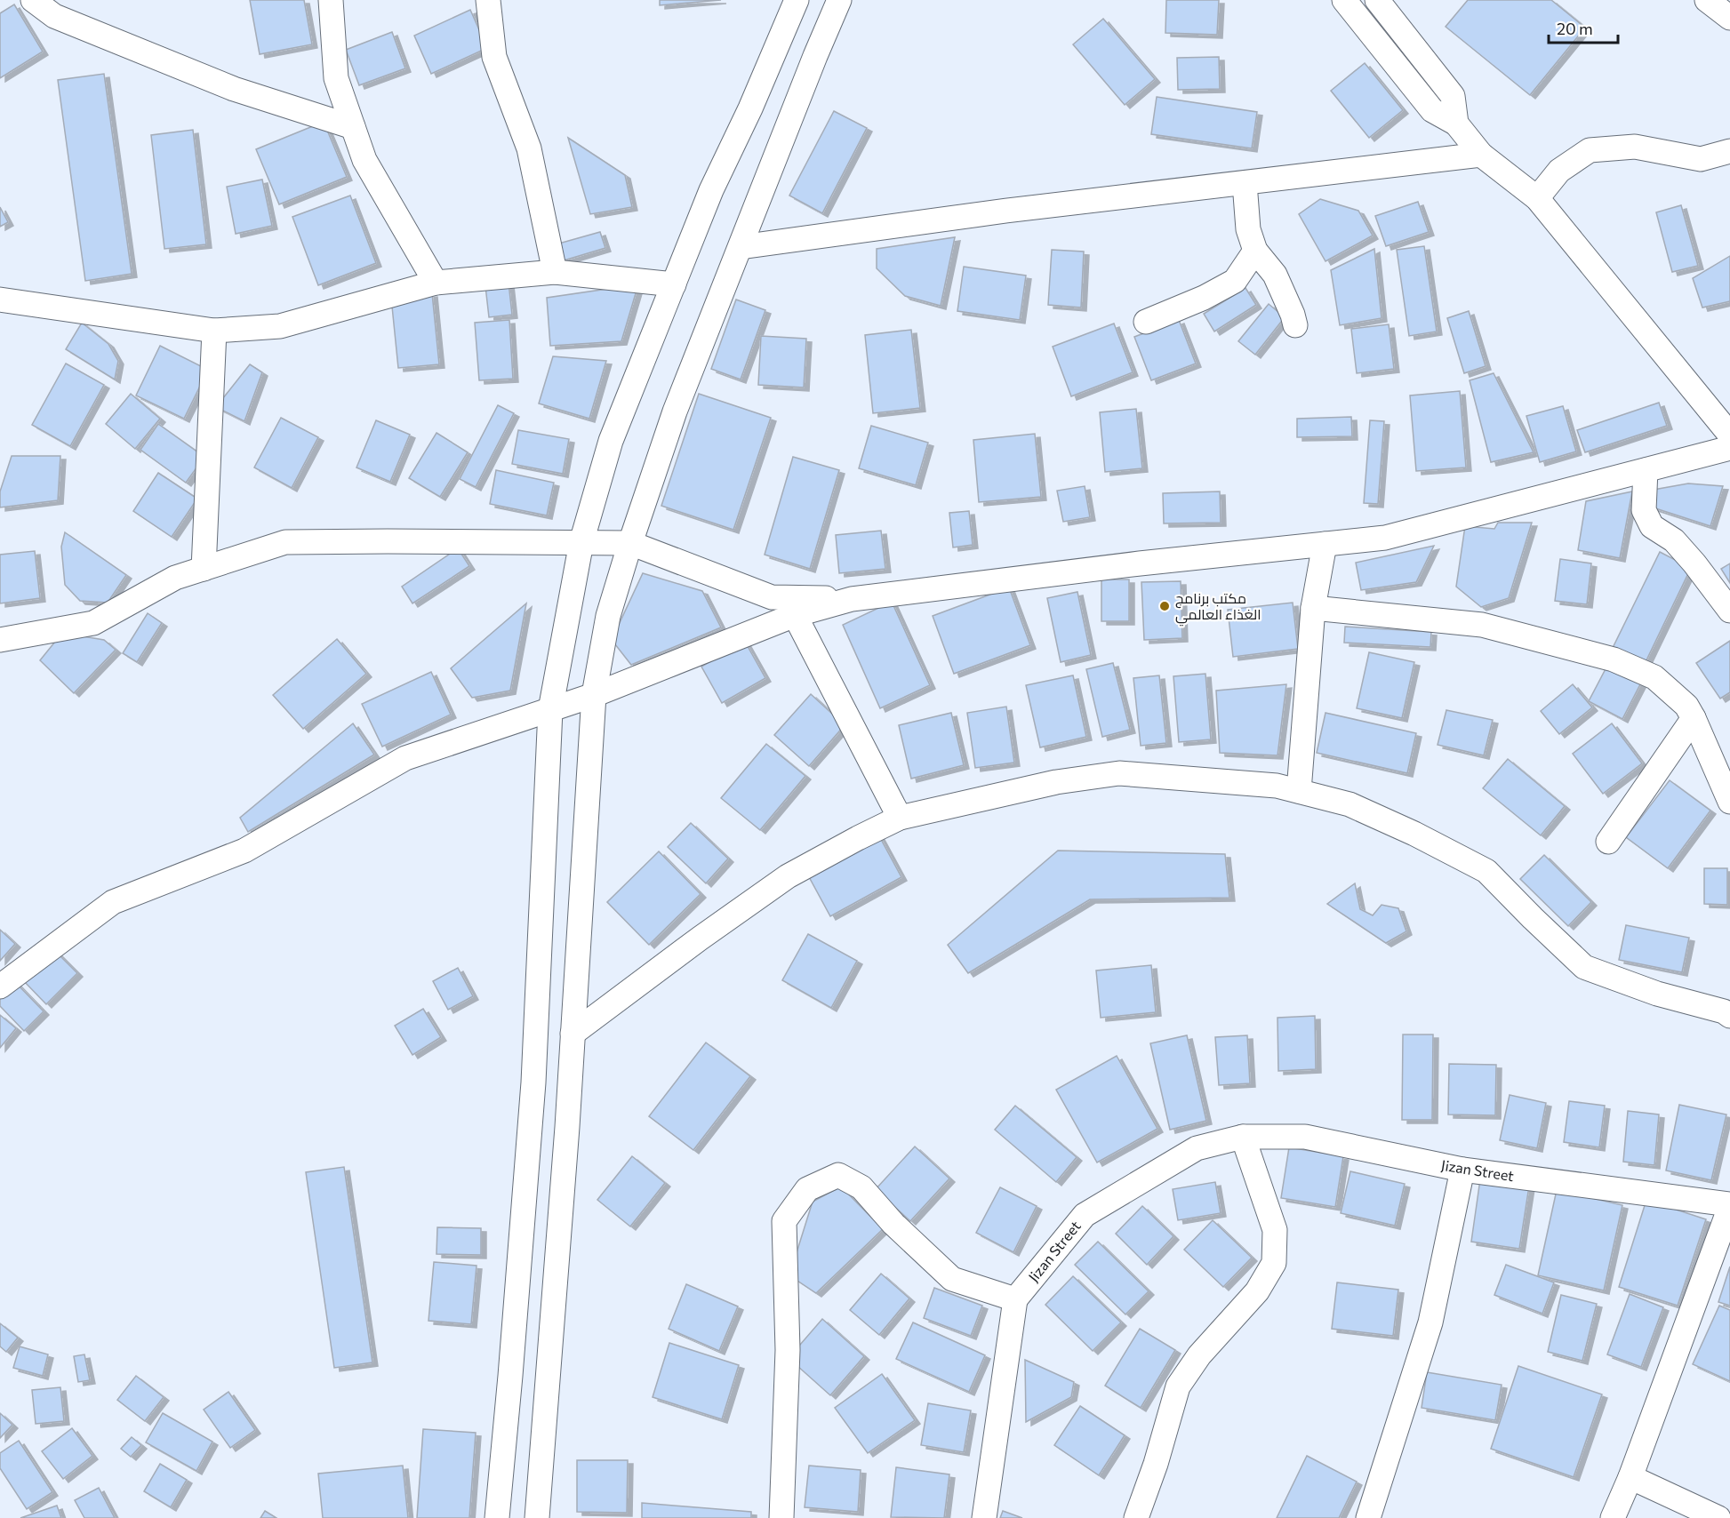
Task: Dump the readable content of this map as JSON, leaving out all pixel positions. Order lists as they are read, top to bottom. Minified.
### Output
{"streets":{"street":["Jizan Street"]},"places":["مكتب برنامج الغذاء العالمي"],"scale_bar":"20 m"}
